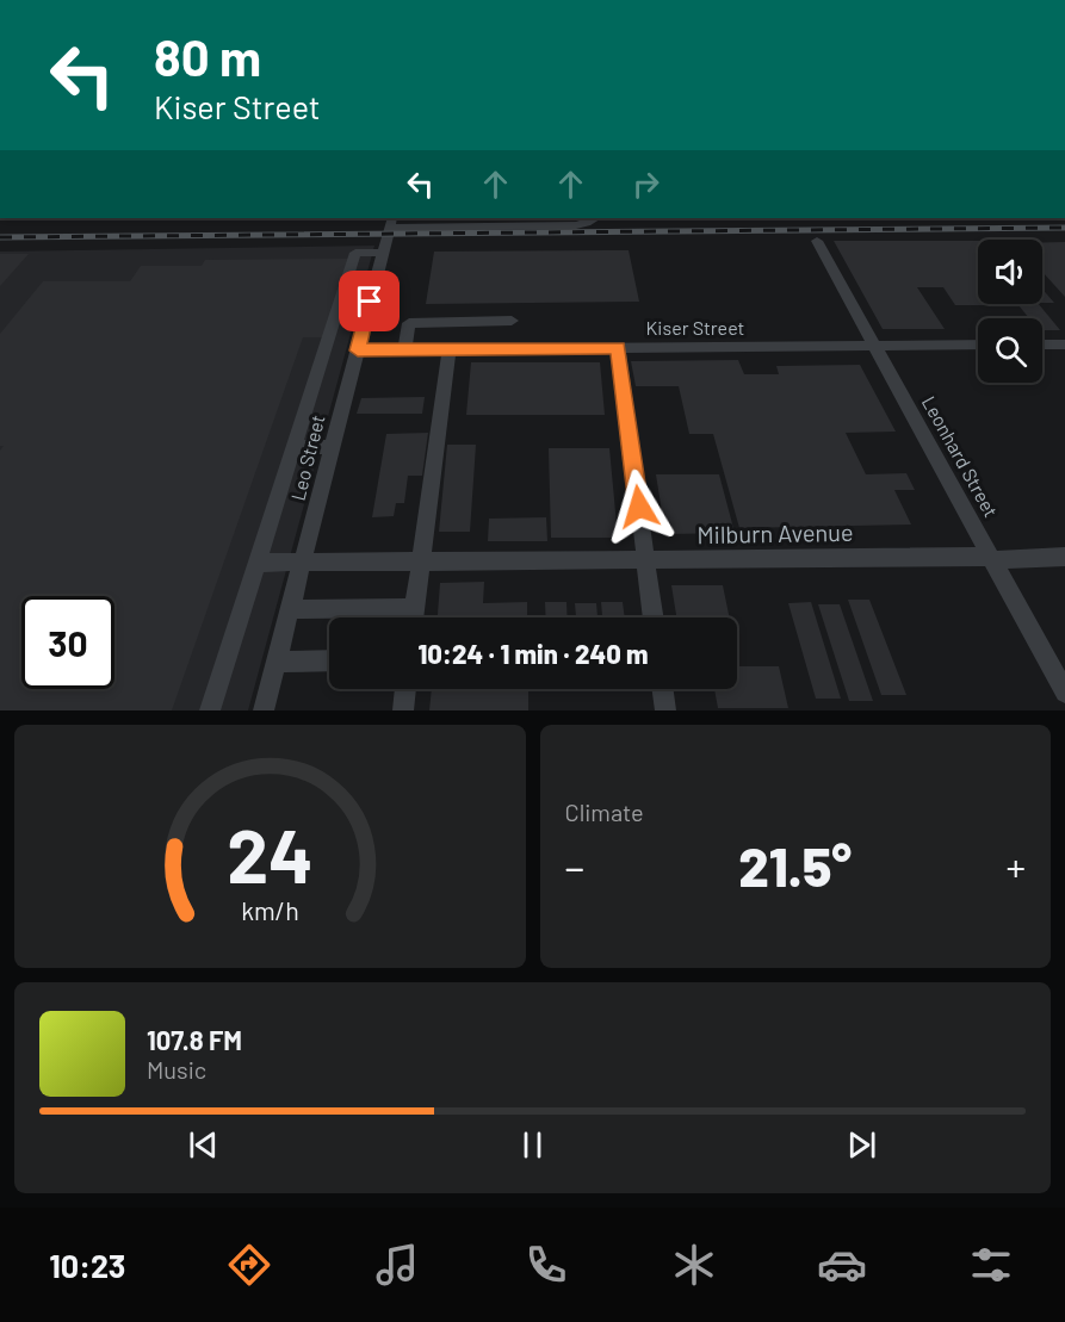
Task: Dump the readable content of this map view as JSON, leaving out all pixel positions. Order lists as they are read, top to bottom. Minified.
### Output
{"streets":{"street":["Kiser Street","Leonhard Street","Leo Street","Milburn Avenue"]},"crossings":[["Kiser Street","Leonhard Street"],["Kiser Street","Leo Street"],["Leonhard Street","Milburn Avenue"],["Leo Street","Milburn Avenue"]],"page":{"turn":["80 m","Kiser Street"],"limit":"30","trip":"10:24 · 1 min · 240 m","tile":"Climate","heat":["−","21.5°","+"],"song":["107.8 FM","Music"],"tabs":"10:23","gauge":["24","km/h"]}}
